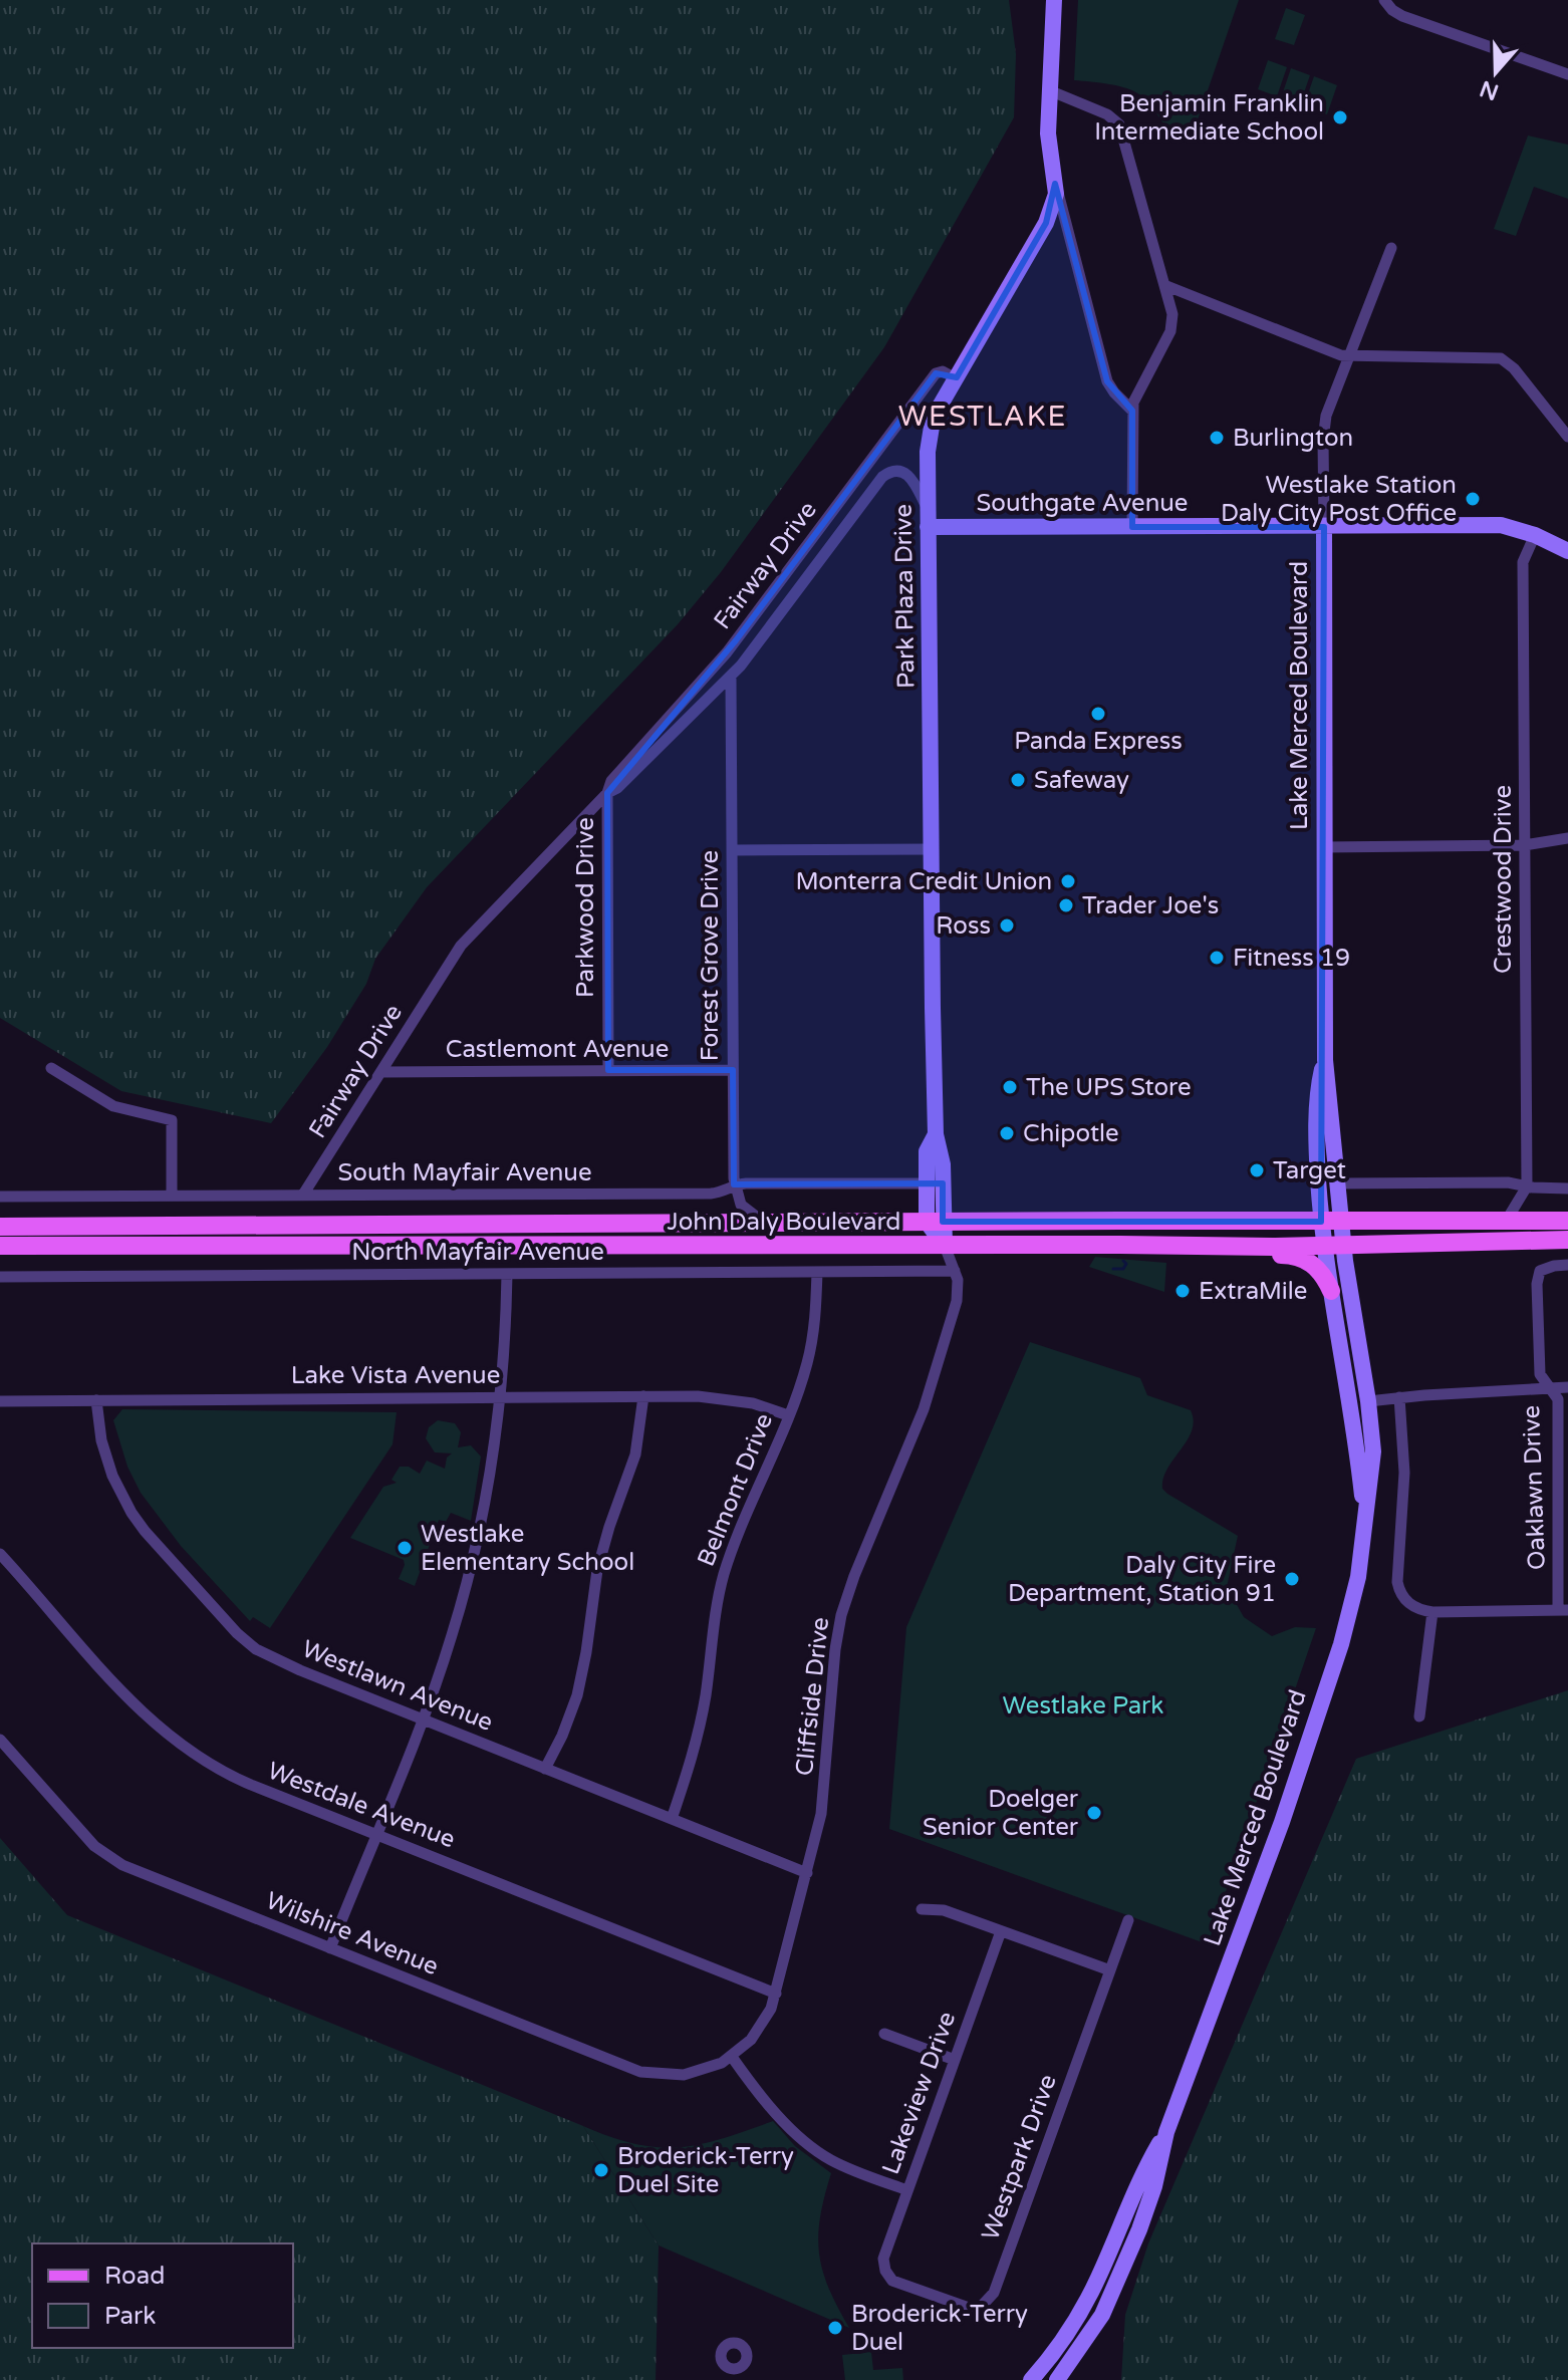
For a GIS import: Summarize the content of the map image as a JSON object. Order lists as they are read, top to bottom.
{
  "streets": {
    "main road": ["John Daly Boulevard"],
    "street": [
      "Southgate Avenue",
      "Fairway Drive",
      "Park Plaza Drive",
      "Lake Merced Boulevard",
      "Crestwood Drive",
      "Parkwood Drive",
      "Forest Grove Drive",
      "Castlemont Avenue",
      "South Mayfair Avenue",
      "North Mayfair Avenue",
      "Lake Vista Avenue",
      "Oaklawn Drive",
      "Belmont Drive",
      "Westlawn Avenue",
      "Cliffside Drive",
      "Westdale Avenue",
      "Wilshire Avenue",
      "Lakeview Drive",
      "Westpark Drive"
    ]
  },
  "crossings": [
    ["Southgate Avenue", "Park Plaza Drive"],
    ["Southgate Avenue", "Lake Merced Boulevard"],
    ["Southgate Avenue", "Crestwood Drive"],
    ["Fairway Drive", "Park Plaza Drive"],
    ["Fairway Drive", "Parkwood Drive"],
    ["Fairway Drive", "Forest Grove Drive"],
    ["Fairway Drive", "Castlemont Avenue"],
    ["Fairway Drive", "South Mayfair Avenue"],
    ["Park Plaza Drive", "South Mayfair Avenue"],
    ["Park Plaza Drive", "John Daly Boulevard"],
    ["Park Plaza Drive", "Cliffside Drive"],
    ["Lake Merced Boulevard", "John Daly Boulevard"],
    ["Parkwood Drive", "Castlemont Avenue"],
    ["Forest Grove Drive", "Castlemont Avenue"],
    ["Forest Grove Drive", "South Mayfair Avenue"],
    ["John Daly Boulevard", "Cliffside Drive"],
    ["North Mayfair Avenue", "Belmont Drive"],
    ["North Mayfair Avenue", "Cliffside Drive"],
    ["Lake Vista Avenue", "Belmont Drive"],
    ["Lake Vista Avenue", "Westlawn Avenue"],
    ["Belmont Drive", "Westlawn Avenue"],
    ["Westlawn Avenue", "Cliffside Drive"],
    ["Cliffside Drive", "Westdale Avenue"],
    ["Cliffside Drive", "Wilshire Avenue"],
    ["Lakeview Drive", "Westpark Drive"]
  ],
  "districts": ["WESTLAKE"],
  "parks": ["Westlake Park"],
  "places": [
    "Benjamin Franklin Intermediate School",
    "Burlington",
    "Westlake Station Daly City Post Office",
    "Panda Express",
    "Safeway",
    "Monterra Credit Union",
    "Trader Joe's",
    "Ross",
    "Fitness 19",
    "The UPS Store",
    "Chipotle",
    "Target",
    "ExtraMile",
    "Westlake Elementary School",
    "Daly City Fire Department, Station 91",
    "Doelger Senior Center",
    "Broderick-Terry Duel Site",
    "Broderick-Terry Duel"
  ],
  "legend": ["Road", "Park"],
  "north": "bottom"
}
